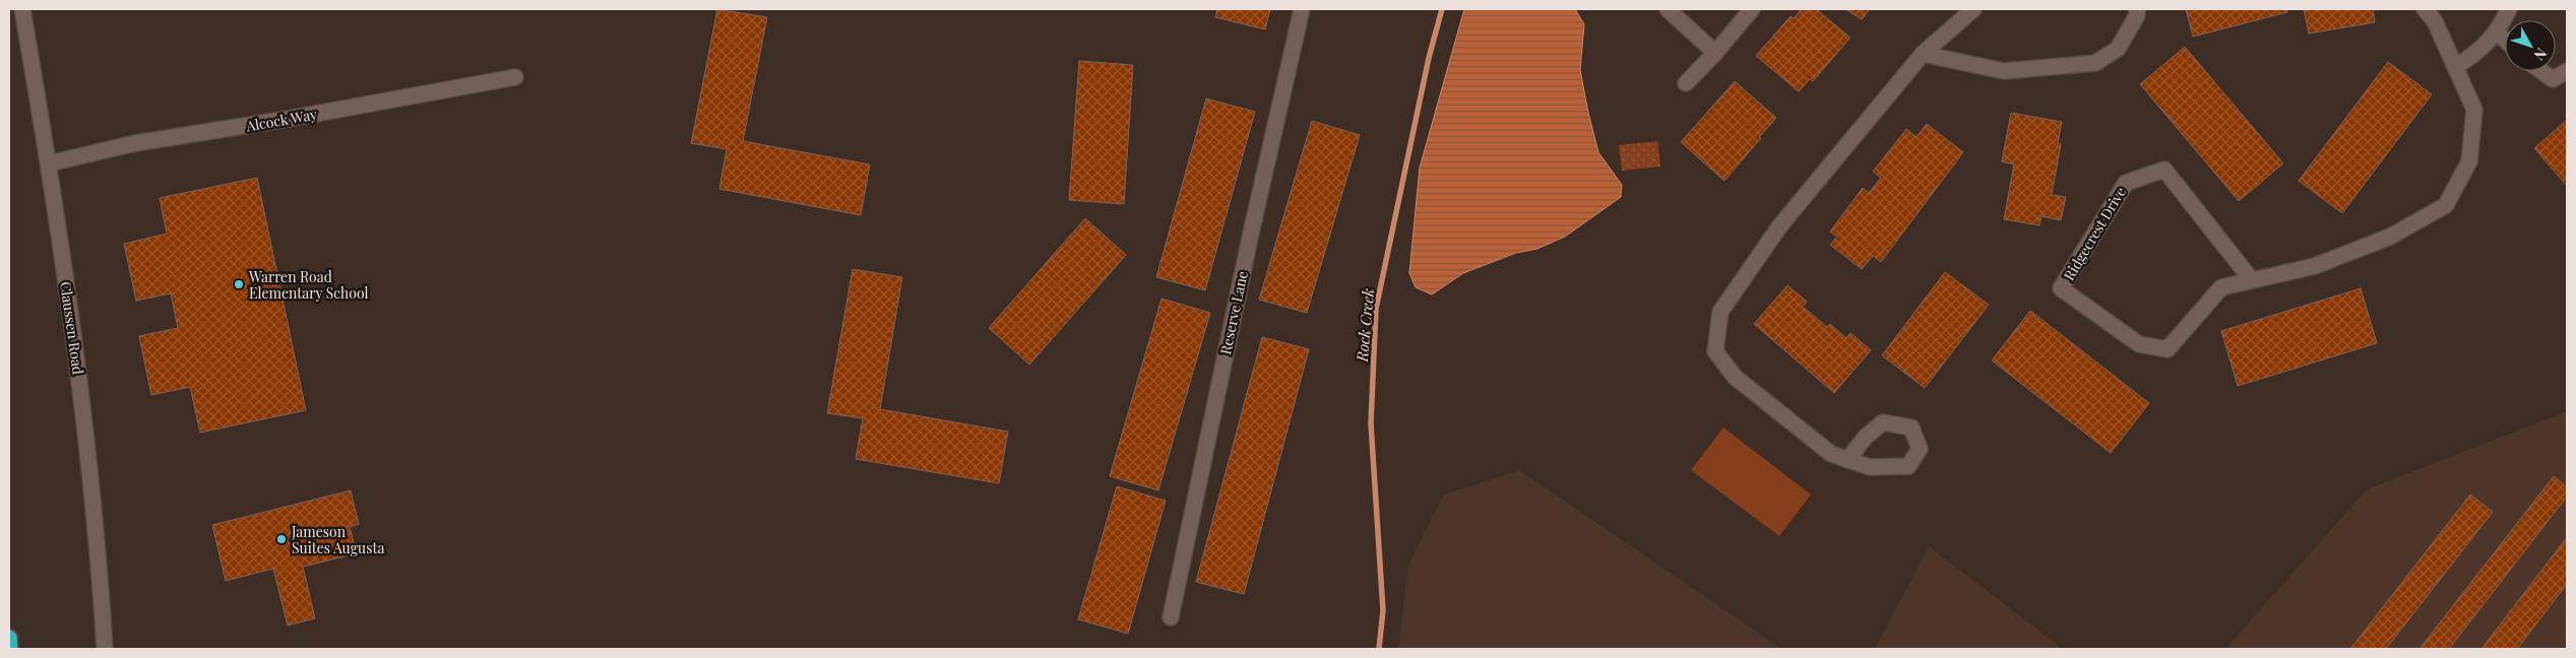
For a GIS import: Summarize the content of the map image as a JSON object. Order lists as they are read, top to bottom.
{
  "streets": {
    "street": [
      "Alcock Way",
      "Ridgecrest Drive",
      "Reserve Lane",
      "Claussen Road"
    ]
  },
  "crossings": [
    ["Alcock Way", "Claussen Road"]
  ],
  "water": ["Rock Creek"],
  "places": ["Warren Road Elementary School", "Jameson Suites Augusta"],
  "north": "bottom right"
}
